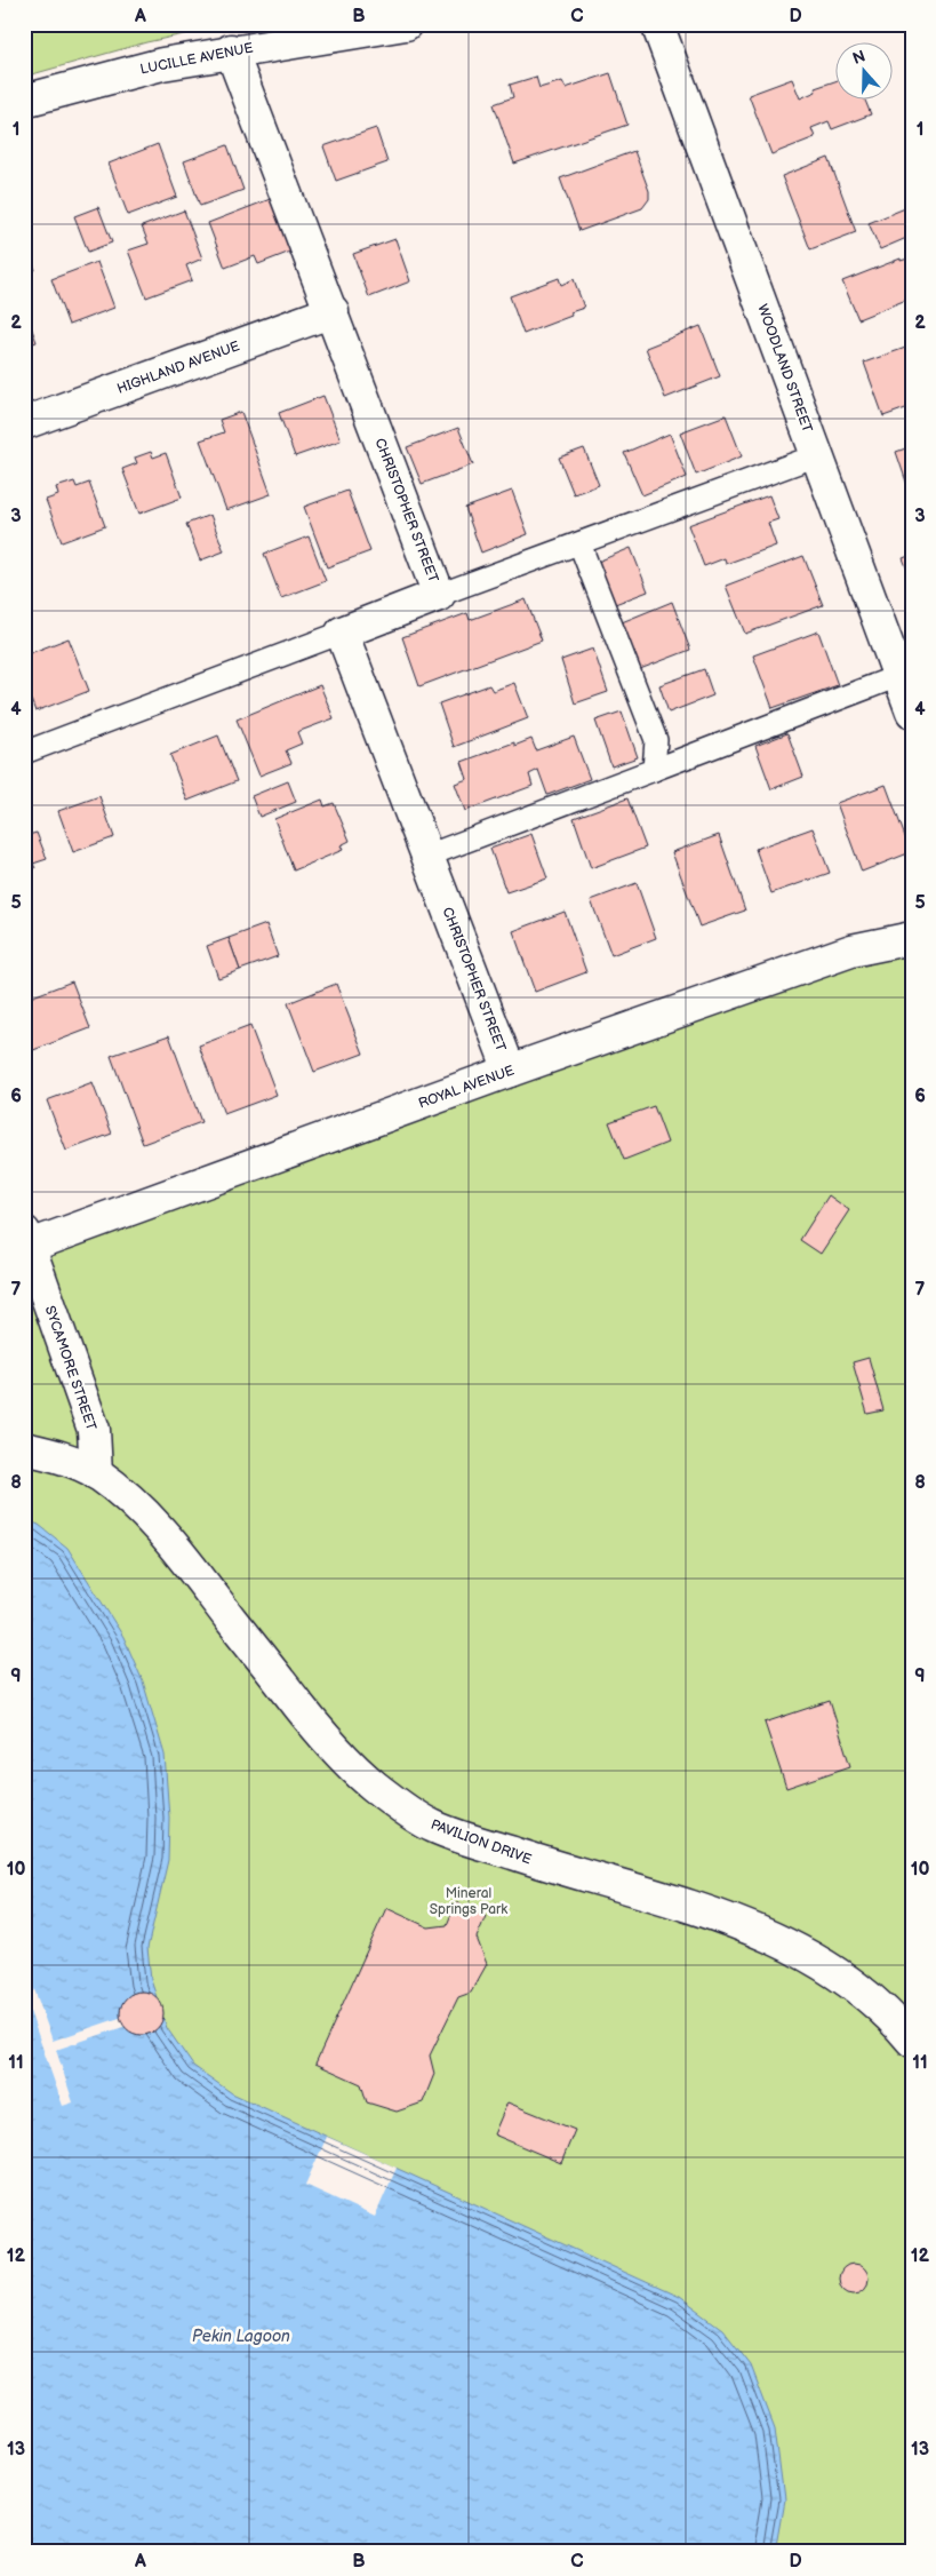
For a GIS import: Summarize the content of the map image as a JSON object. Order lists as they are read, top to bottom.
{
  "streets": {
    "street": [
      "LUCILLE AVENUE",
      "HIGHLAND AVENUE",
      "WOODLAND STREET",
      "CHRISTOPHER STREET",
      "ROYAL AVENUE",
      "SYCAMORE STREET",
      "PAVILION DRIVE"
    ]
  },
  "crossings": [
    ["LUCILLE AVENUE", "CHRISTOPHER STREET"],
    ["HIGHLAND AVENUE", "CHRISTOPHER STREET"],
    ["CHRISTOPHER STREET", "ROYAL AVENUE"],
    ["ROYAL AVENUE", "SYCAMORE STREET"],
    ["SYCAMORE STREET", "PAVILION DRIVE"]
  ],
  "water": ["Pekin Lagoon"],
  "parks": ["Mineral Springs Park"],
  "north": "top",
  "grid": {
    "columns": [
      "A",
      "B",
      "C",
      "D"
    ],
    "rows": [
      "1",
      "2",
      "3",
      "4",
      "5",
      "6",
      "7",
      "8",
      "9",
      "10",
      "11",
      "12",
      "13"
    ]
  }
}
